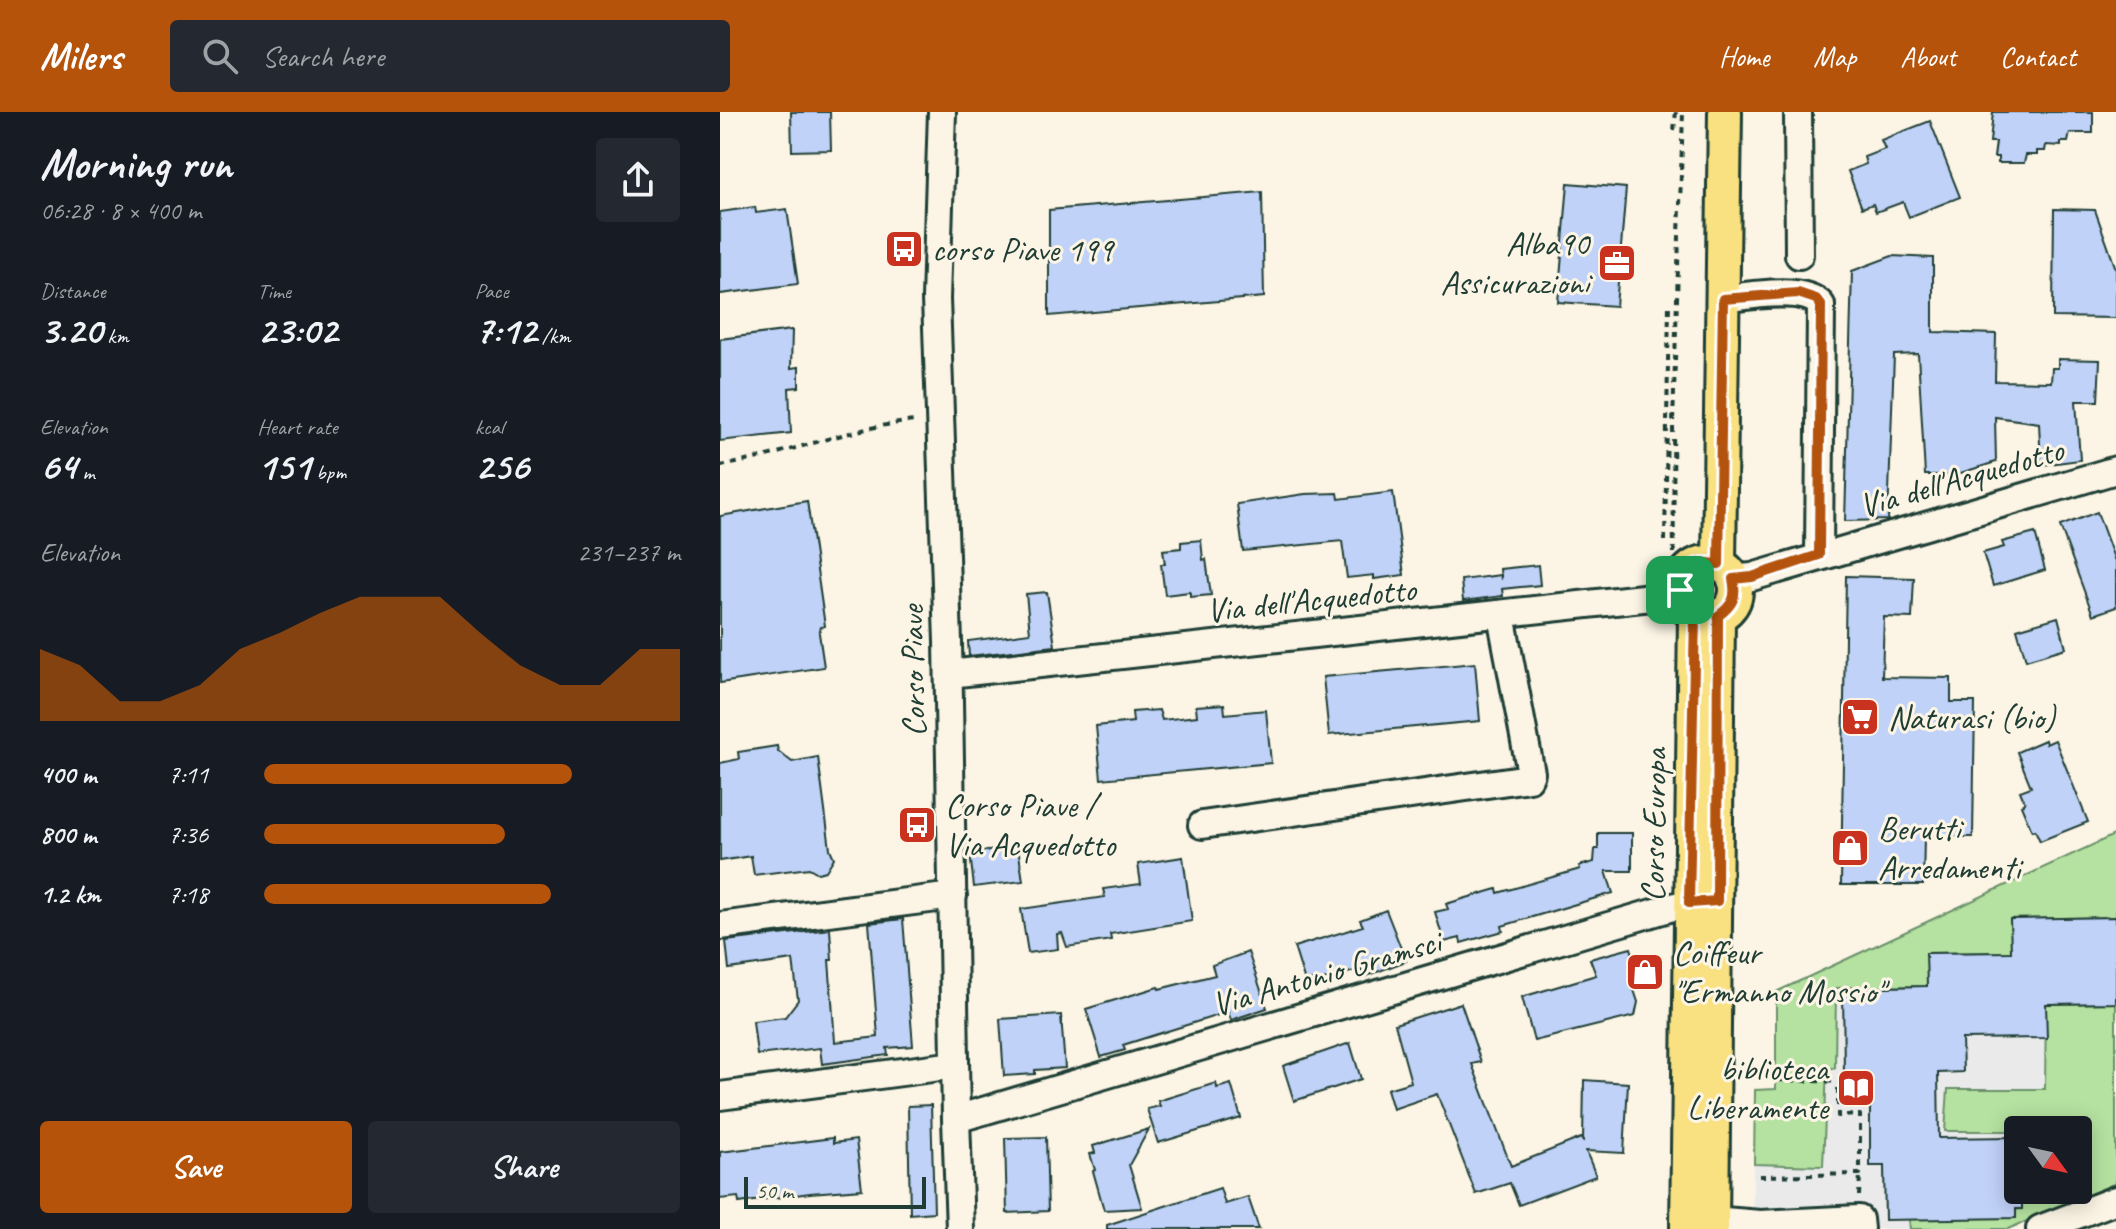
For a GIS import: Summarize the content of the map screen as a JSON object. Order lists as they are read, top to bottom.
{
  "streets": {
    "main road": ["Corso Europa"],
    "street": ["Via dell'Acquedotto", "Corso Piave", "Via Antonio Gramsci"]
  },
  "crossings": [
    ["Via dell'Acquedotto", "Corso Piave"],
    ["Via dell'Acquedotto", "Corso Europa"],
    ["Corso Piave", "Via Antonio Gramsci"],
    ["Corso Europa", "Via Antonio Gramsci"]
  ],
  "places": {
    "bus stop": ["corso Piave 199", "Corso Piave / Via Acquedotto"],
    "office": ["Alba90 Assicurazioni"],
    "supermarket": ["Naturasi (bio)"],
    "shop": ["Berutti Arredamenti", "Coiffeur \"Ermanno Mossio\""],
    "library": ["biblioteca Liberamente"]
  },
  "scale_bar": "50 m",
  "north": "bottom right",
  "page": {
    "header": "Milers",
    "search": "Search here",
    "nav": [
      "Home",
      "Map",
      "About",
      "Contact"
    ],
    "heading": ["Morning run", "06:28 · 8 × 400 m"],
    "stats": [
      ["Distance", "3.20 km"],
      ["Time", "23:02"],
      ["Pace", "7:12 /km"],
      ["Elevation", "64 m"],
      ["Heart rate", "151 bpm"],
      ["kcal", "256"]
    ],
    "chart": ["Elevation", "231–237 m"],
    "list": [
      {
        "name": "400 m",
        "note": "7:11"
      },
      {
        "name": "800 m",
        "note": "7:36"
      },
      {
        "name": "1.2 km",
        "note": "7:18"
      }
    ],
    "buttons": ["Save", "Share"],
    "scale": "50 m"
  }
}
